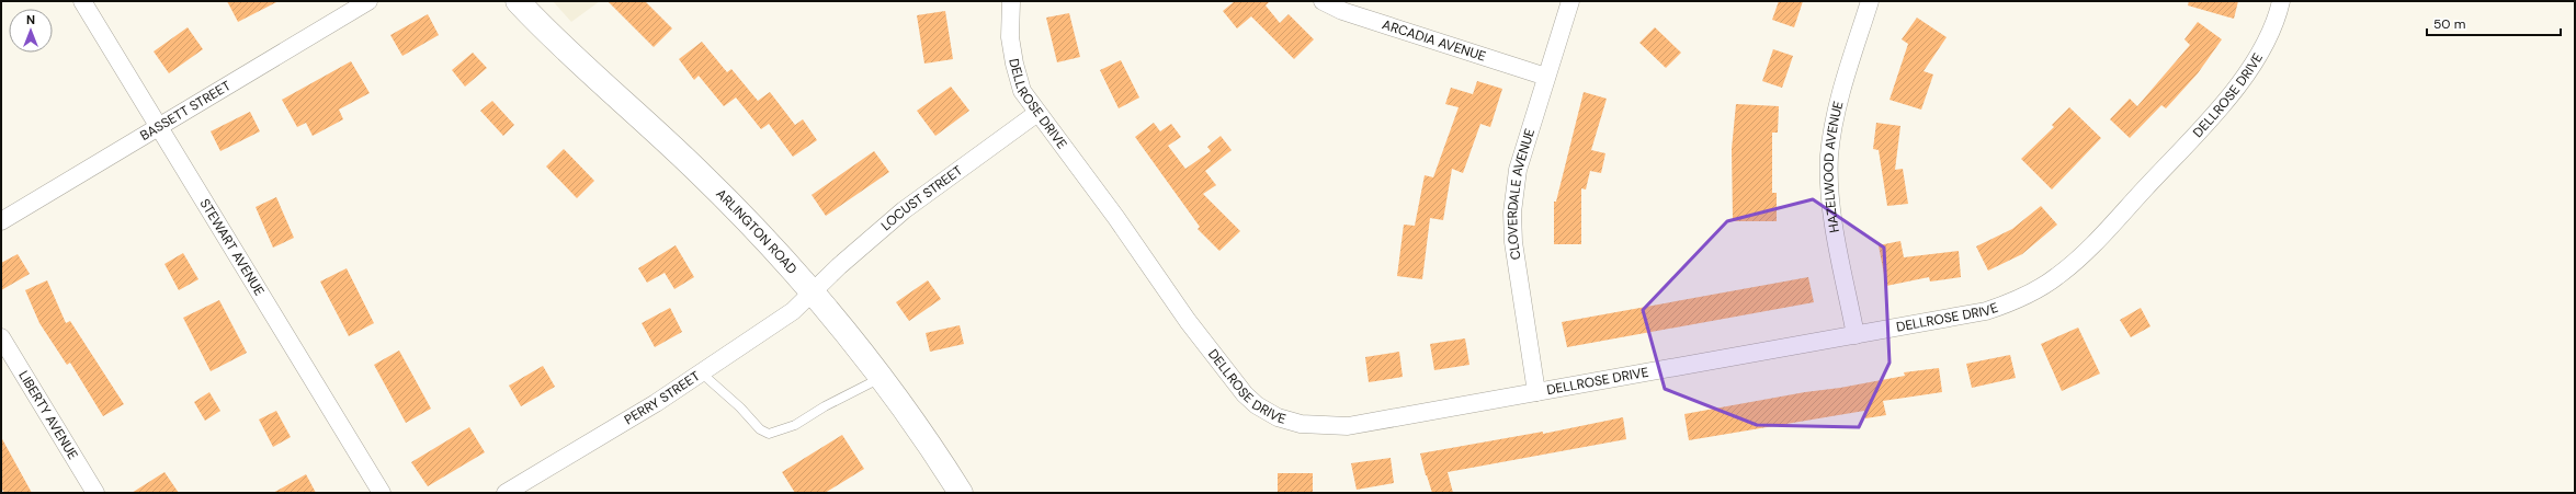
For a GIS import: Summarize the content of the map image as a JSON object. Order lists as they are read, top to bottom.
{
  "streets": {
    "main road": ["ARLINGTON ROAD"],
    "street": [
      "ARCADIA AVENUE",
      "DELLROSE DRIVE",
      "BASSETT STREET",
      "HAZELWOOD AVENUE",
      "CLOVERDALE AVENUE",
      "LOCUST STREET",
      "STEWART AVENUE",
      "PERRY STREET",
      "LIBERTY AVENUE"
    ]
  },
  "crossings": [
    ["ARCADIA AVENUE", "CLOVERDALE AVENUE"],
    ["DELLROSE DRIVE", "HAZELWOOD AVENUE"],
    ["DELLROSE DRIVE", "CLOVERDALE AVENUE"],
    ["DELLROSE DRIVE", "LOCUST STREET"],
    ["BASSETT STREET", "STEWART AVENUE"],
    ["LOCUST STREET", "ARLINGTON ROAD"],
    ["LOCUST STREET", "PERRY STREET"],
    ["ARLINGTON ROAD", "PERRY STREET"]
  ],
  "scale_bar": "50 m",
  "north": "top"
}
